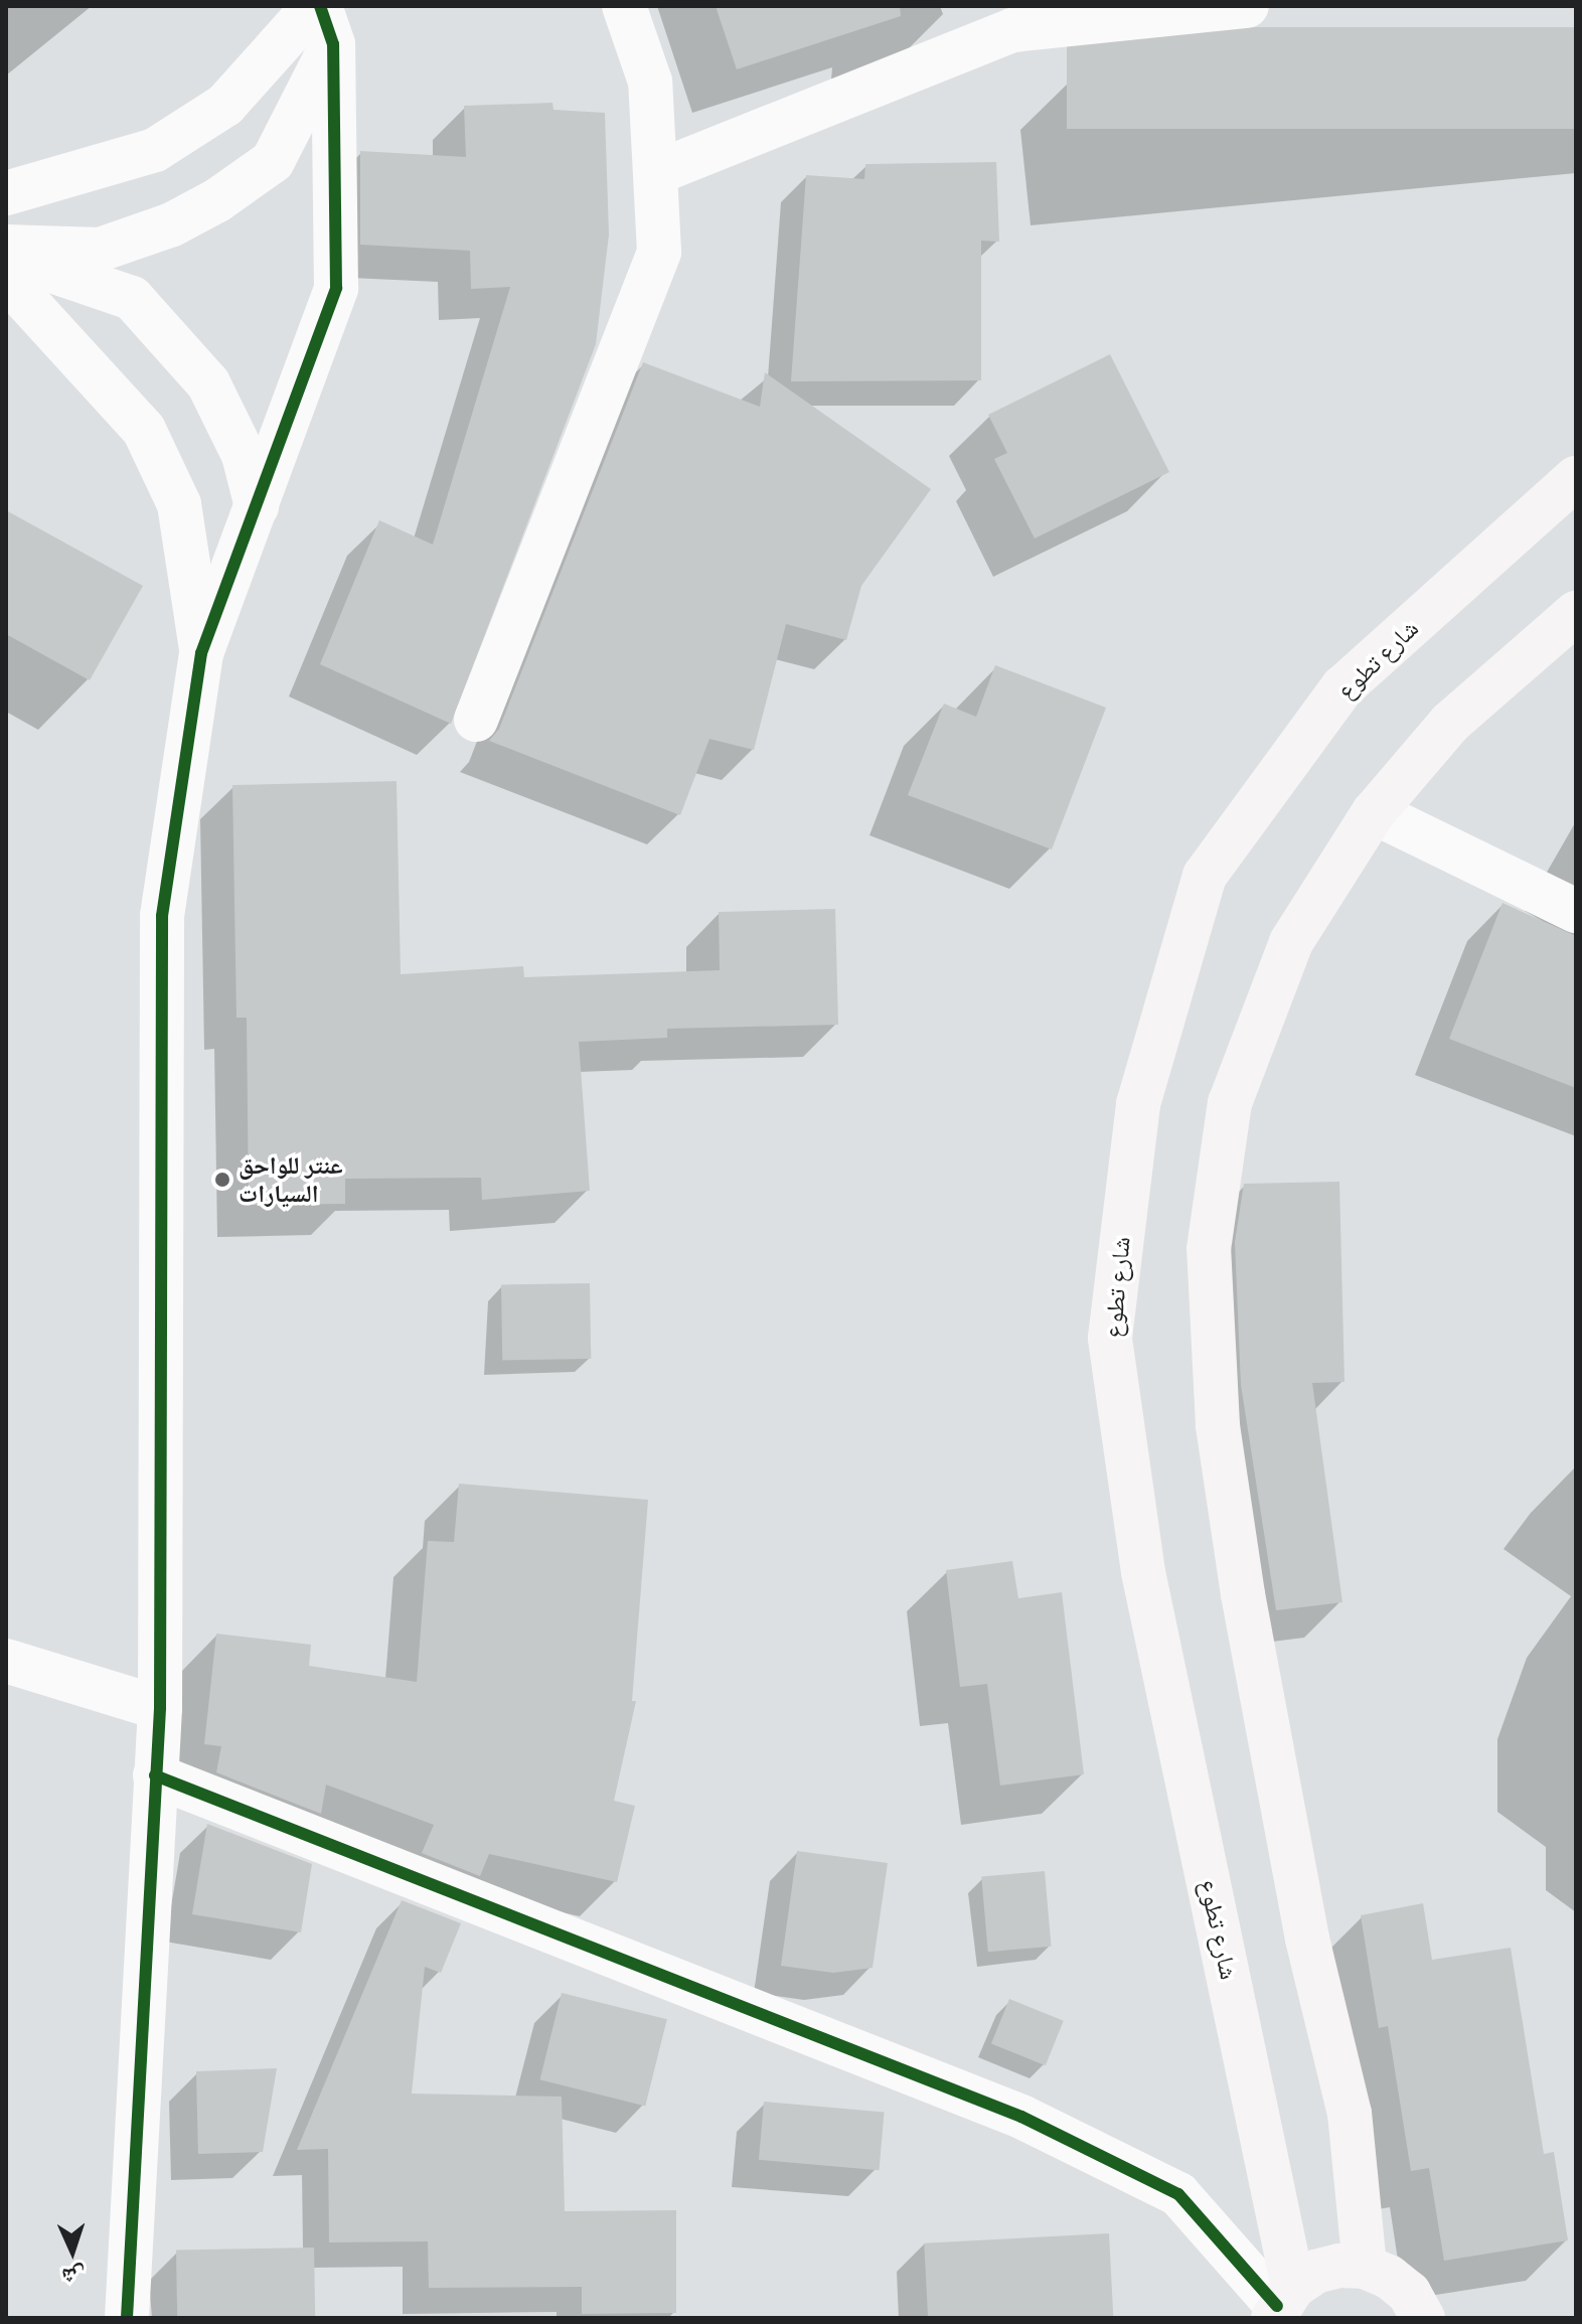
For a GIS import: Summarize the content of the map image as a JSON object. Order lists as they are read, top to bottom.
{
  "streets": {
    "main road": ["شارع تطوع"]
  },
  "places": ["عنتر للواحق السيارات"],
  "north": "bottom"
}
